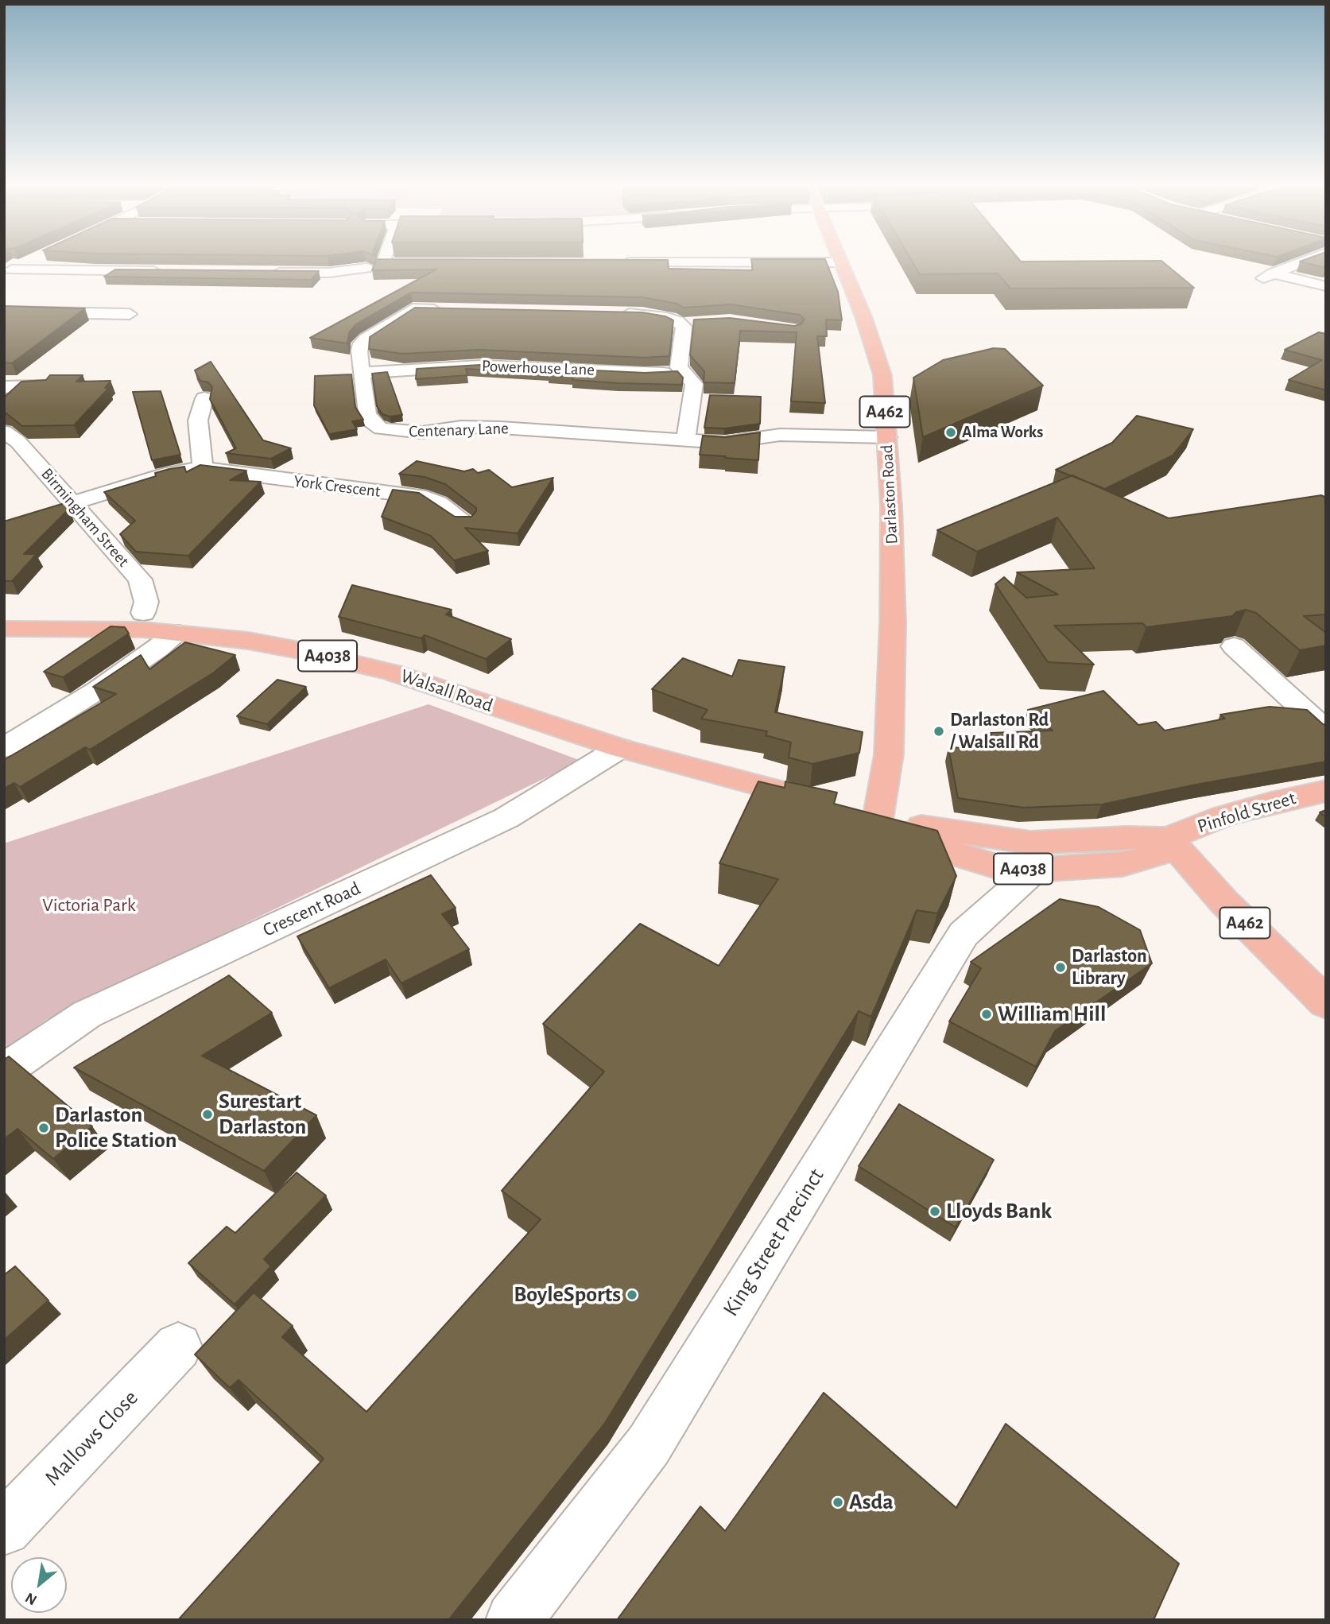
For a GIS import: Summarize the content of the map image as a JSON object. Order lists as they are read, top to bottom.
{
  "streets": {
    "main road": [
      "A462",
      "Darlaston Road",
      "A4038",
      "Walsall Road",
      "Pinfold Street"
    ],
    "street": [
      "Powerhouse Lane",
      "Centenary Lane",
      "York Crescent",
      "Birmingham Street",
      "Crescent Road",
      "King Street Precinct",
      "Mallows Close"
    ]
  },
  "crossings": [
    ["Powerhouse Lane", "Centenary Lane"],
    ["A462", "A4038"],
    ["A462", "Pinfold Street"],
    ["Centenary Lane", "Darlaston Road"],
    ["York Crescent", "Birmingham Street"],
    ["Darlaston Road", "A4038"],
    ["Darlaston Road", "Walsall Road"],
    ["A4038", "Walsall Road"],
    ["A4038", "Pinfold Street"],
    ["A4038", "King Street Precinct"],
    ["Walsall Road", "Crescent Road"]
  ],
  "parks": ["Victoria Park"],
  "places": [
    "Alma Works",
    "Darlaston Rd / Walsall Rd",
    "Darlaston Library",
    "William Hill",
    "Surestart Darlaston",
    "Darlaston Police Station",
    "Lloyds Bank",
    "BoyleSports",
    "Asda"
  ],
  "north": "bottom left"
}
